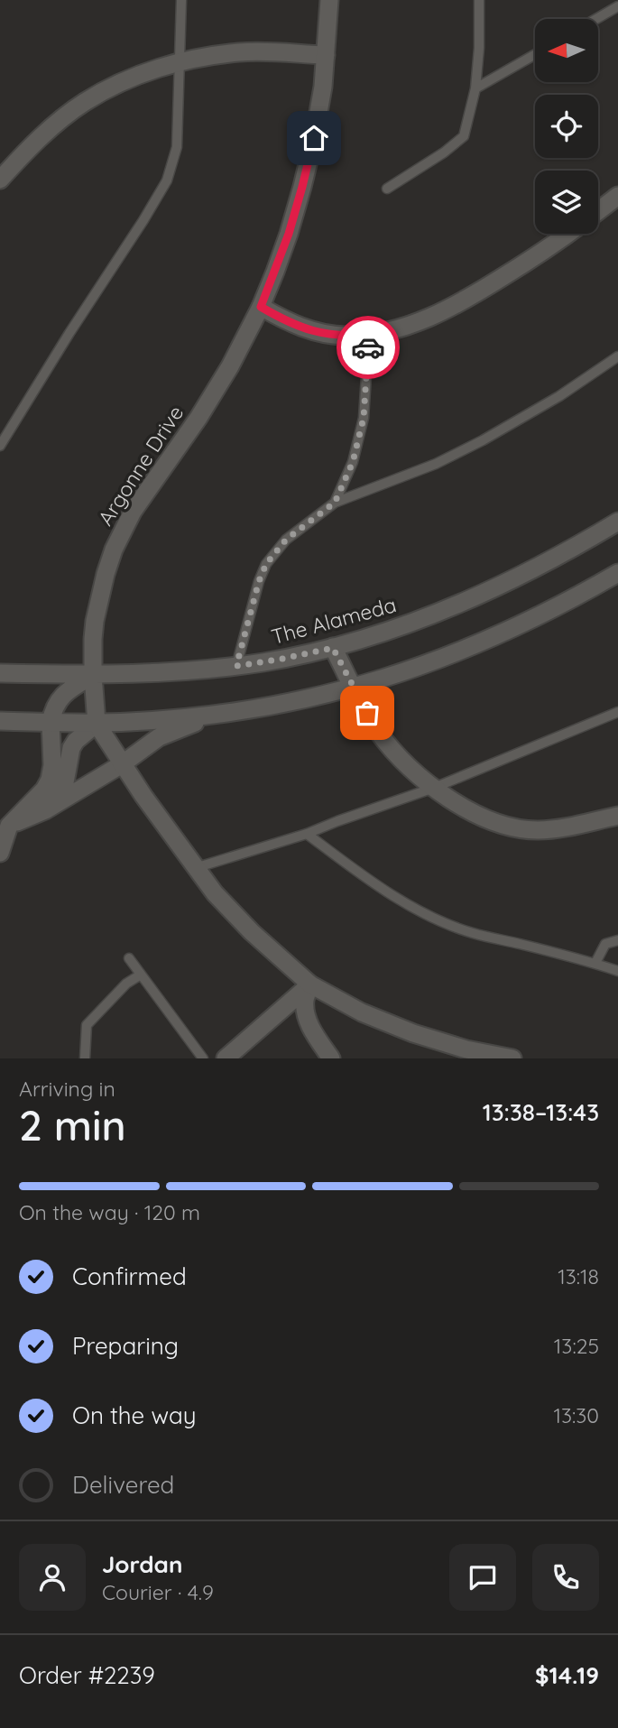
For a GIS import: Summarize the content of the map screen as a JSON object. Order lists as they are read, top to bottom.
{
  "streets": {
    "main road": ["Argonne Drive", "The Alameda"]
  },
  "crossings": [
    ["Argonne Drive", "The Alameda"]
  ],
  "north": "left",
  "page": {
    "heading": ["2 min", "Arriving in", "13:38–13:43"],
    "panel": [
      "Jordan",
      "Courier · 4.9",
      "Order #2239",
      "$14.19"
    ],
    "bar": "On the way · 120 m",
    "list": [
      ["Confirmed", "13:18"],
      ["Preparing", "13:25"],
      ["On the way", "13:30"],
      "Delivered"
    ]
  }
}
